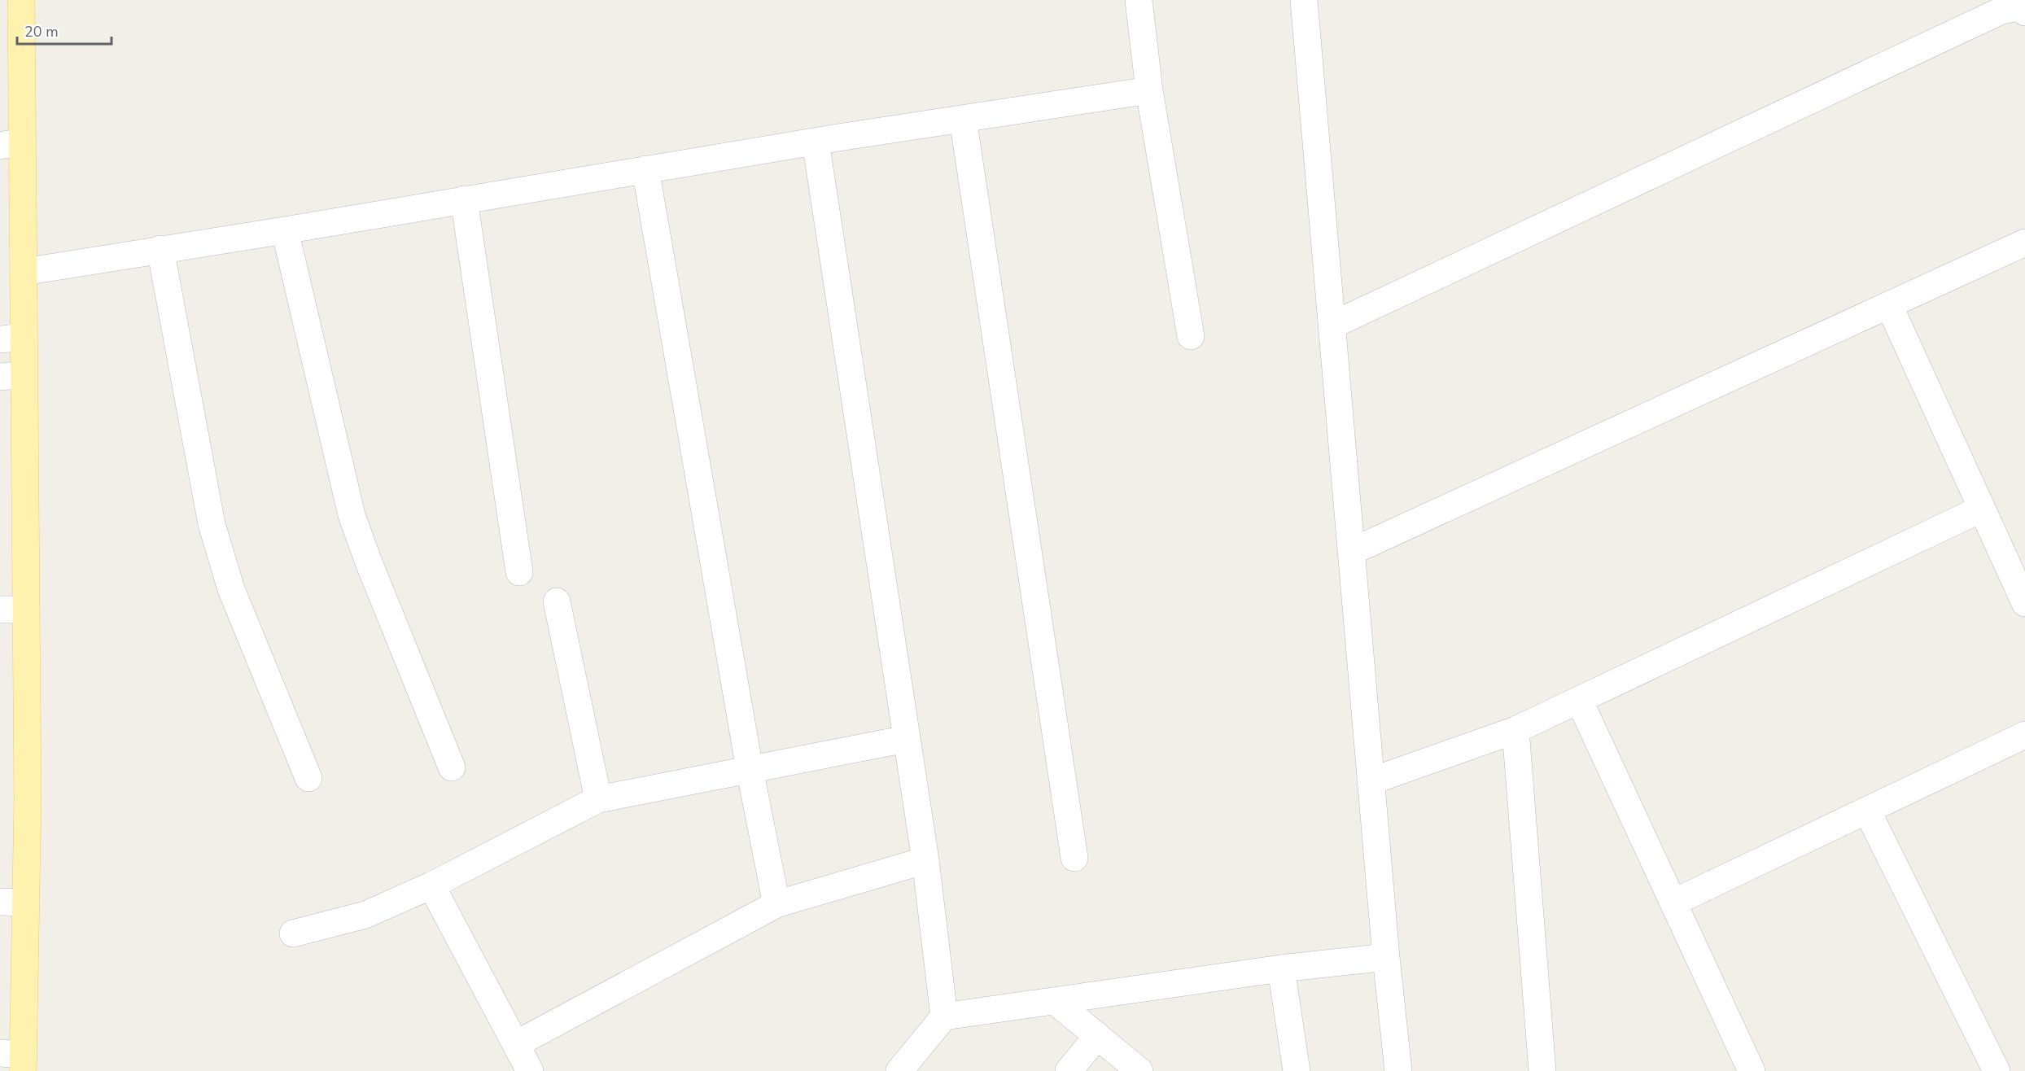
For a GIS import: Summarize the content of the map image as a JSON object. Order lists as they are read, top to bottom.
{
  "scale_bar": "20 m"
}
